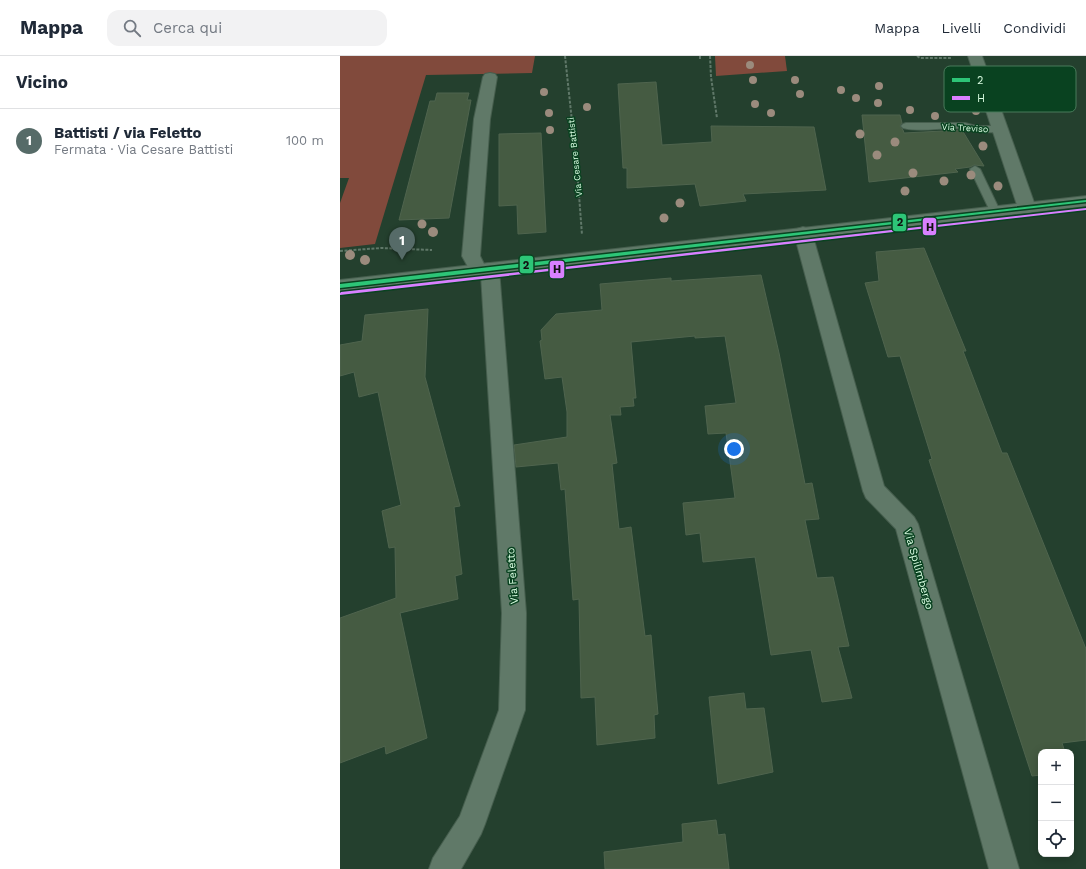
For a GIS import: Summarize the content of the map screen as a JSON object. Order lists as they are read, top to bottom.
{
  "streets": {
    "street": ["Via Treviso", "Via Spilimbergo", "Via Feletto"],
    "path": ["Via Cesare Battisti"]
  },
  "lines": ["transit line 2", "transit line H"],
  "legend": ["2", "H"],
  "page": {
    "header": "Mappa",
    "search": "Cerca qui",
    "nav": ["Mappa", "Livelli", "Condividi"],
    "heading": "Vicino",
    "list": [
      {
        "mark": "1",
        "name": "Battisti / via Feletto",
        "note": "Fermata · Via Cesare Battisti",
        "value": "100 m"
      }
    ],
    "pins": "1",
    "map_buttons": ["+", "−"]
  }
}
